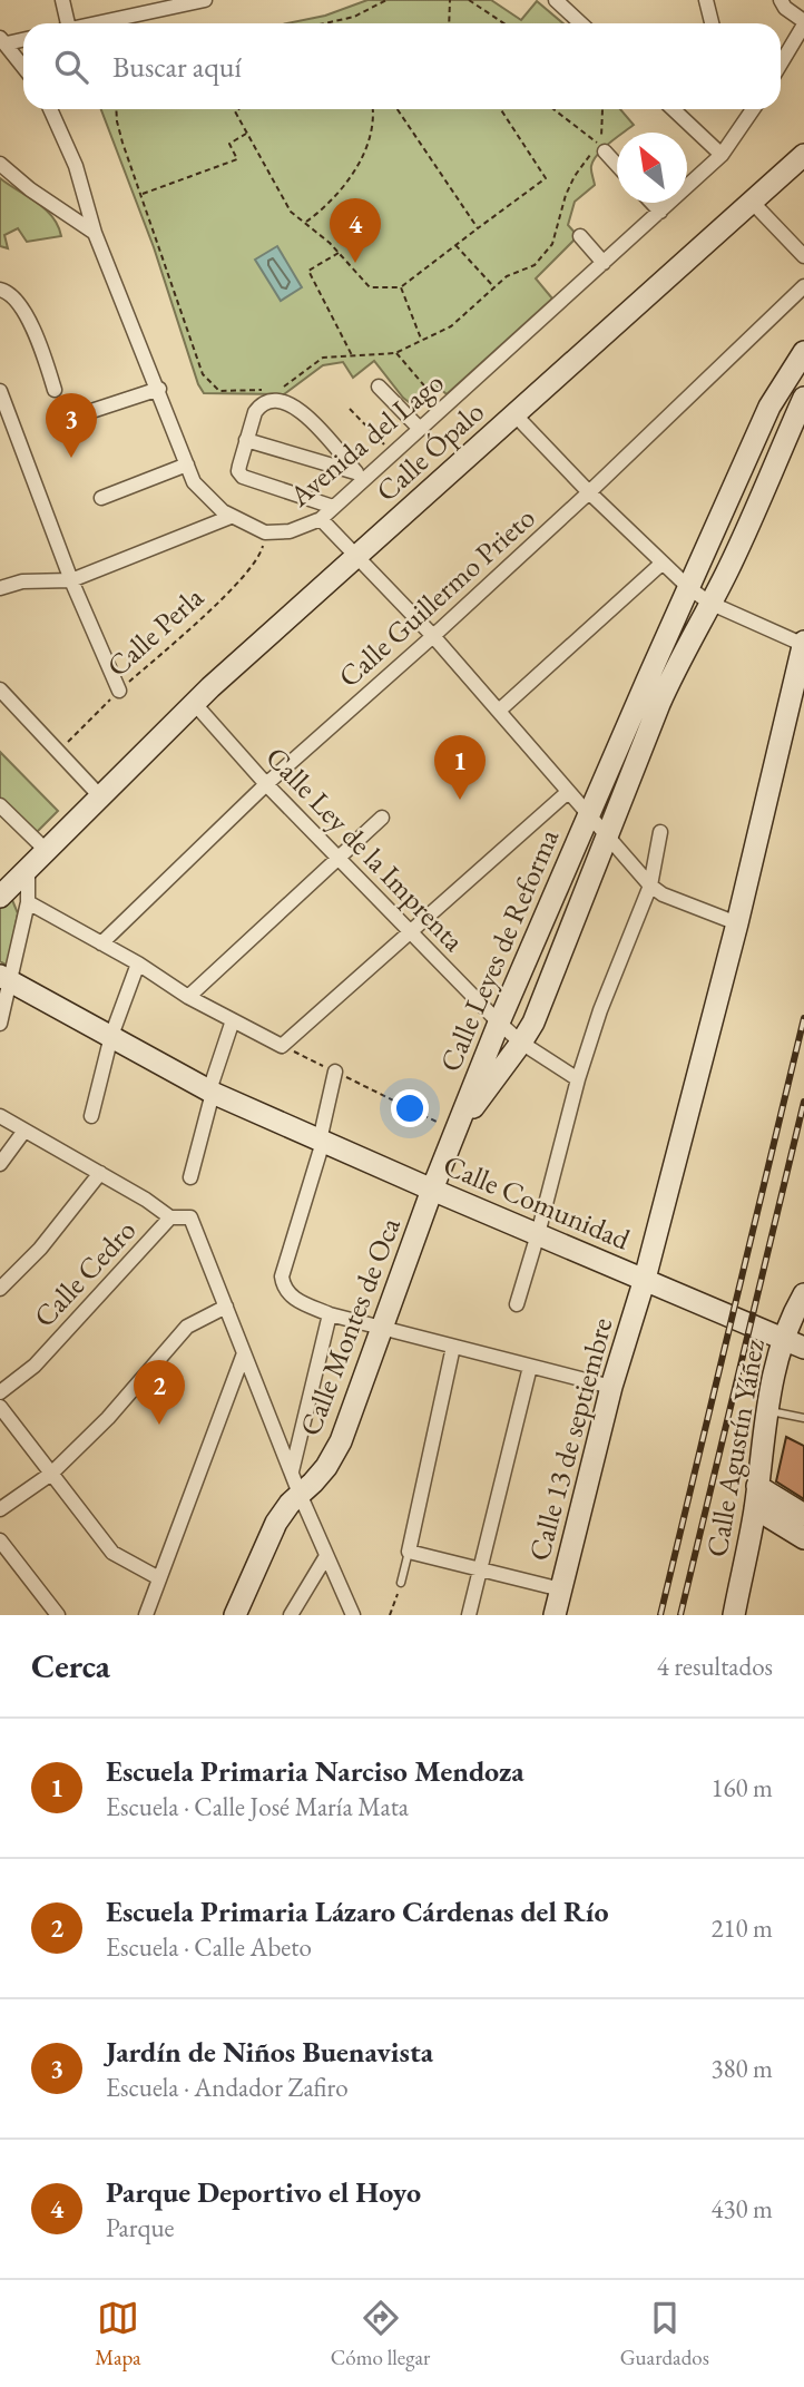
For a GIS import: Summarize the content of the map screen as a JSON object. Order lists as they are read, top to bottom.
{
  "streets": {
    "main road": [
      "Calle Ópalo",
      "Calle Leyes de Reforma",
      "Calle Comunidad",
      "Calle Montes de Oca",
      "Calle 13 de septiembre",
      "Calle Agustín Yáñez"
    ],
    "street": [
      "Avenida del Lago",
      "Calle Guillermo Prieto",
      "Calle Ley de la Imprenta",
      "Calle Cedro"
    ],
    "path": ["Calle Perla"]
  },
  "crossings": [
    ["Avenida del Lago", "Calle Perla"],
    ["Calle Ópalo", "Calle Ley de la Imprenta"],
    ["Calle Guillermo Prieto", "Calle Ley de la Imprenta"],
    ["Calle Ley de la Imprenta", "Calle Leyes de Reforma"],
    ["Calle Leyes de Reforma", "Calle Montes de Oca"],
    ["Calle Comunidad", "Calle Montes de Oca"],
    ["Calle Comunidad", "Calle 13 de septiembre"],
    ["Calle Comunidad", "Calle Agustín Yáñez"]
  ],
  "north": "top left",
  "page": {
    "search": "Buscar aquí",
    "pins": [
      "4",
      "3",
      "1",
      "2"
    ],
    "heading": ["Cerca", "4 resultados"],
    "list": [
      {
        "mark": "1",
        "name": "Escuela Primaria Narciso Mendoza",
        "note": "Escuela · Calle José María Mata",
        "value": "160 m"
      },
      {
        "mark": "2",
        "name": "Escuela Primaria Lázaro Cárdenas del Río",
        "note": "Escuela · Calle Abeto",
        "value": "210 m"
      },
      {
        "mark": "3",
        "name": "Jardín de Niños Buenavista",
        "note": "Escuela · Andador Zafiro",
        "value": "380 m"
      },
      {
        "mark": "4",
        "name": "Parque Deportivo el Hoyo",
        "note": "Parque",
        "value": "430 m"
      }
    ],
    "nav": ["Mapa", "Cómo llegar", "Guardados"]
  }
}
